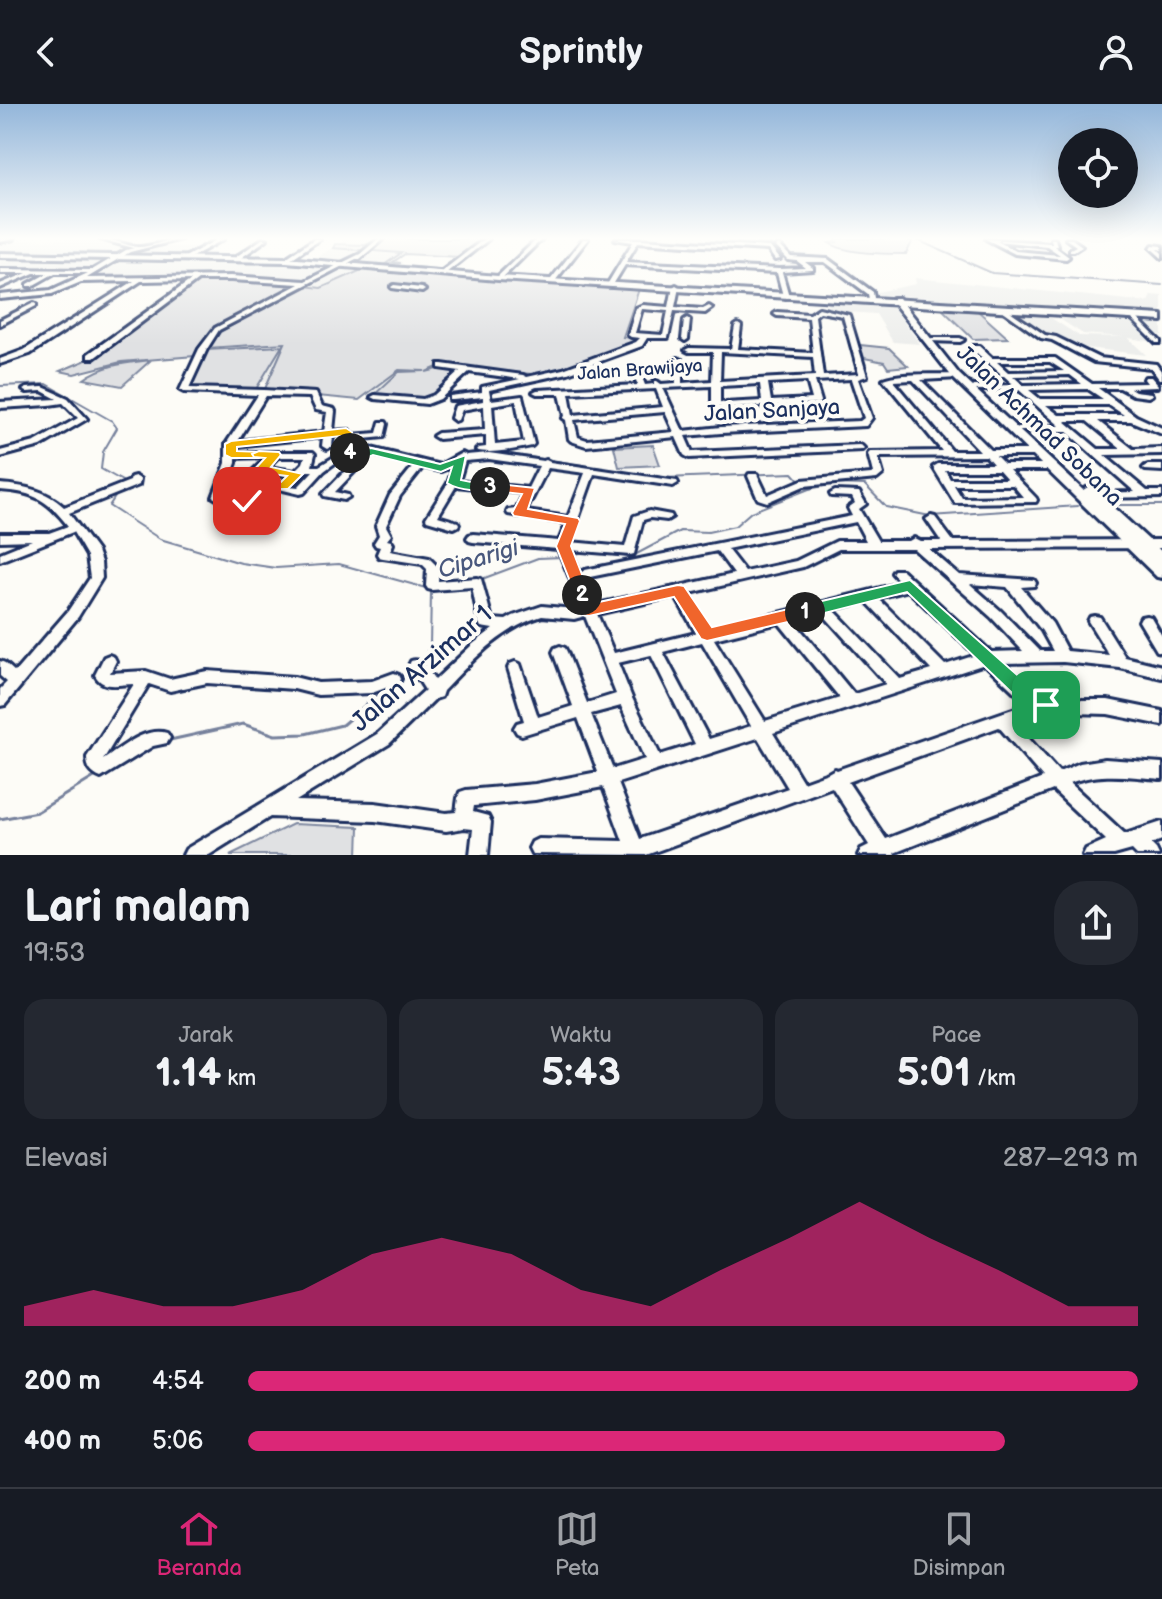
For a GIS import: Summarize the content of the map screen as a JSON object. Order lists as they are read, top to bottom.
{
  "streets": {
    "main road": ["Jalan Achmad Sobana"],
    "street": ["Jalan Brawijaya", "Jalan Sanjaya", "Jalan Arzimar 1"]
  },
  "crossings": [
    ["Jalan Brawijaya", "Jalan Sanjaya"],
    ["Jalan Achmad Sobana", "Jalan Arzimar 1"]
  ],
  "water": ["Ciparigi"],
  "page": {
    "header": "Sprintly",
    "pins": [
      "4",
      "3",
      "2",
      "1"
    ],
    "heading": ["Lari malam", "19:53"],
    "stats": [
      ["Jarak", "1.14 km"],
      ["Waktu", "5:43"],
      ["Pace", "5:01 /km"]
    ],
    "chart": ["Elevasi", "287–293 m"],
    "list": [
      {
        "name": "200 m",
        "note": "4:54"
      },
      {
        "name": "400 m",
        "note": "5:06"
      }
    ],
    "tabs": ["Beranda", "Peta", "Disimpan"]
  }
}
